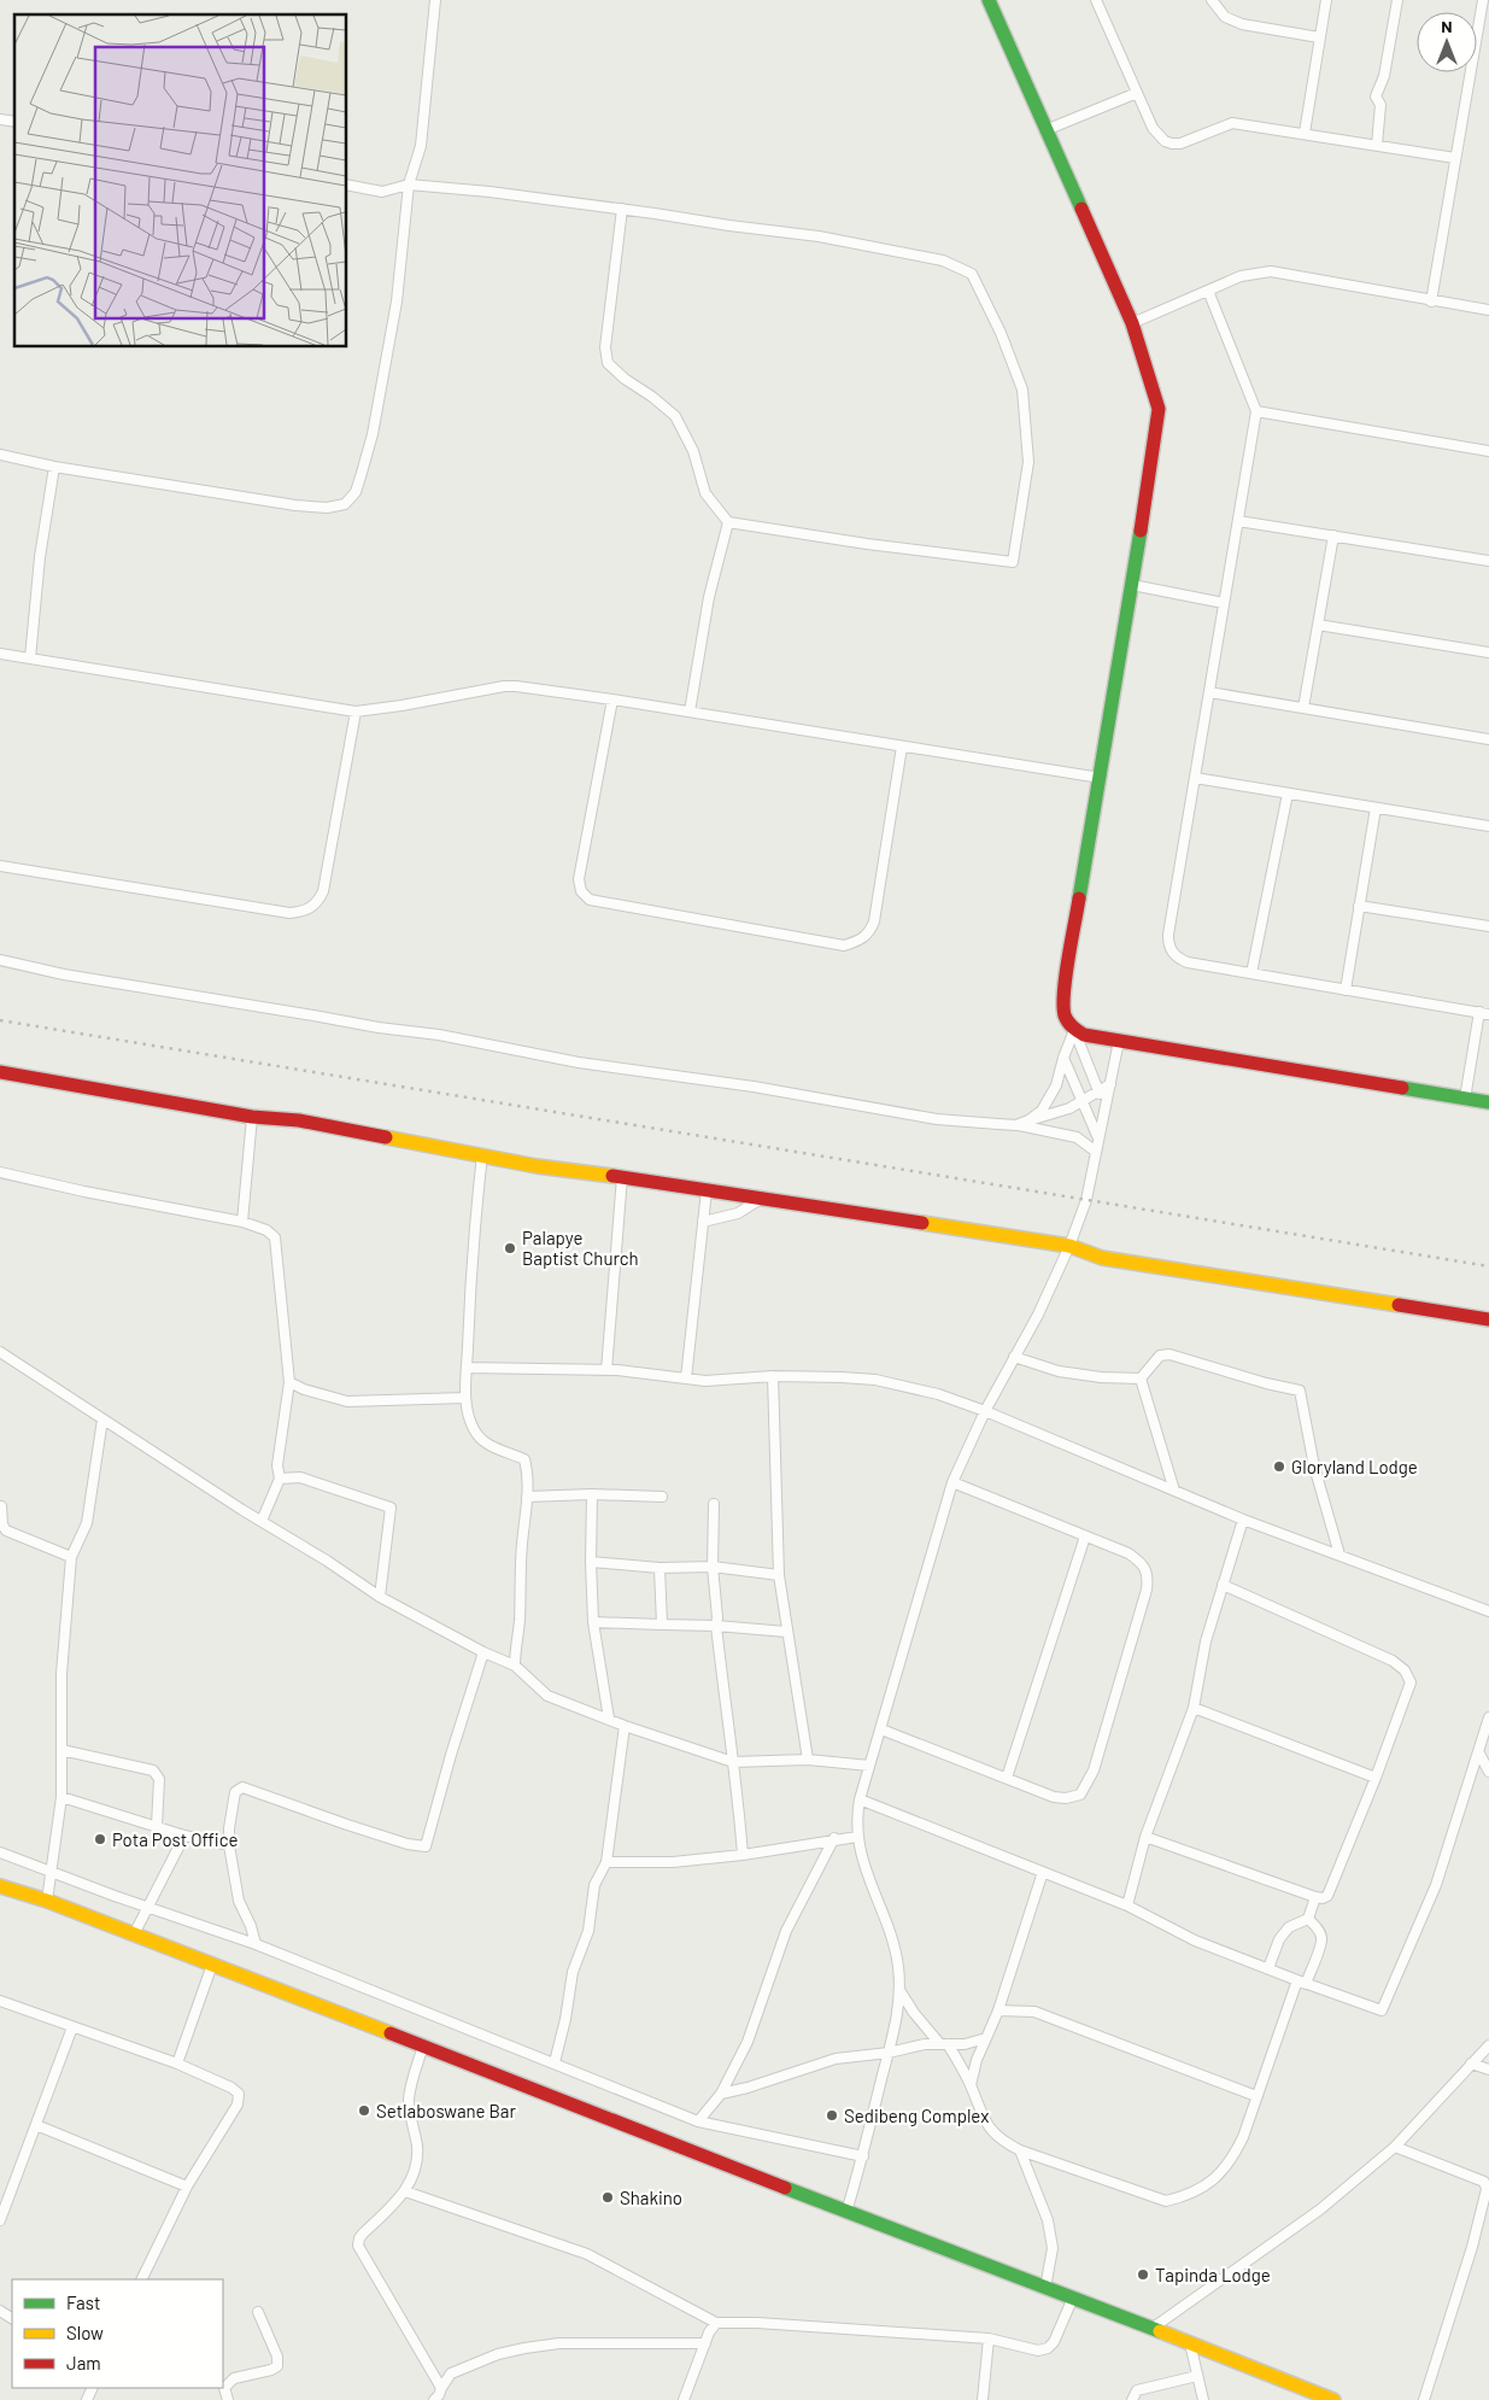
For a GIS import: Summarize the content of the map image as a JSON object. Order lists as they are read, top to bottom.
{
  "places": [
    "Palapye Baptist Church",
    "Gloryland Lodge",
    "Pota Post Office",
    "Setlaboswane Bar",
    "Sedibeng Complex",
    "Shakino",
    "Tapinda Lodge"
  ],
  "legend": ["Fast", "Slow", "Jam"],
  "north": "top"
}
